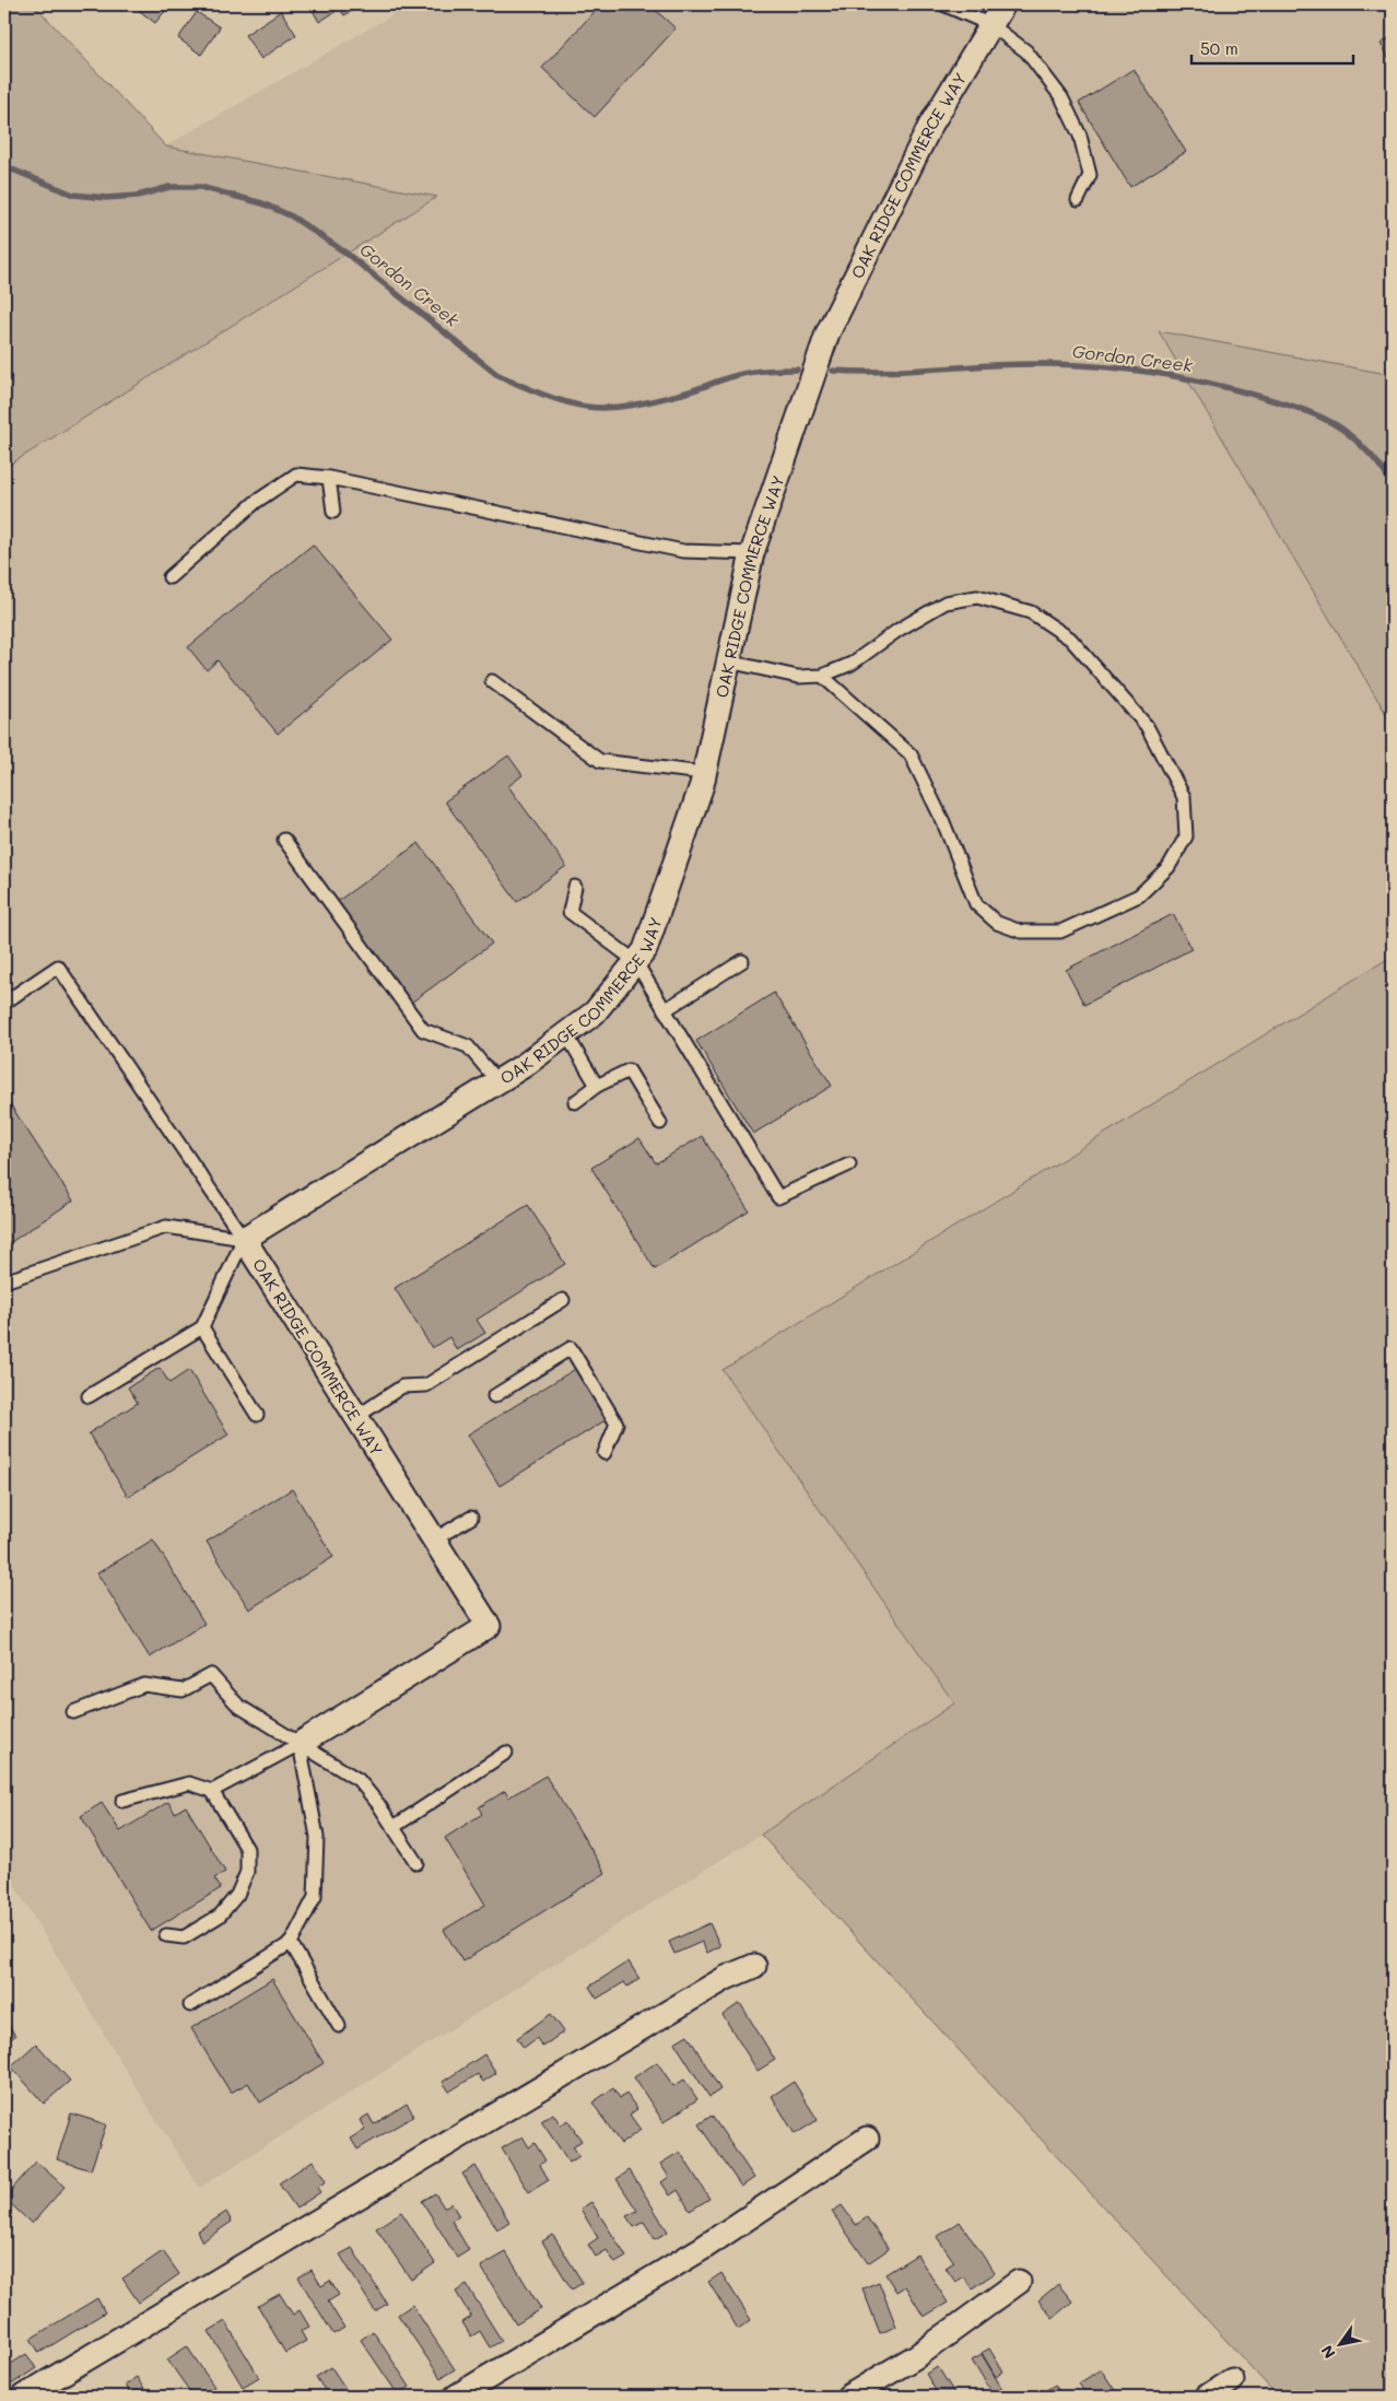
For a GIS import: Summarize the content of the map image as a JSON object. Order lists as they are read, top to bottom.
{
  "streets": {
    "street": ["OAK RIDGE COMMERCE WAY"]
  },
  "water": ["Gordon Creek"],
  "scale_bar": "50 m",
  "north": "bottom left"
}
